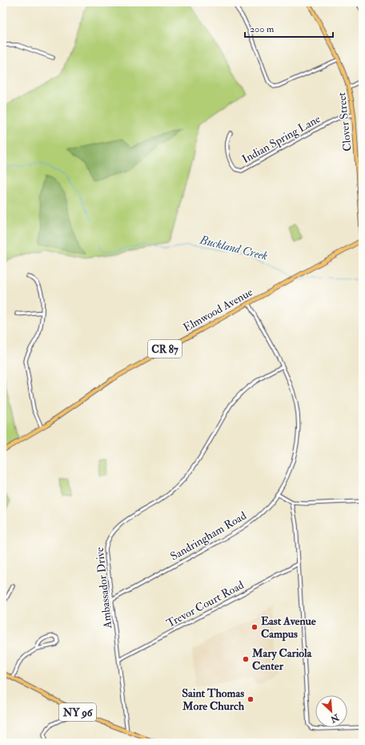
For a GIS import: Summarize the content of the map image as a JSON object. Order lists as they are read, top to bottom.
{
  "streets": {
    "main road": [
      "Clover Street",
      "Elmwood Avenue",
      "CR 87",
      "NY 96"
    ],
    "street": [
      "Indian Spring Lane",
      "Sandringham Road",
      "Ambassador Drive",
      "Trevor Court Road"
    ]
  },
  "crossings": [
    ["Clover Street", "Indian Spring Lane"],
    ["Clover Street", "Elmwood Avenue"],
    ["Elmwood Avenue", "Sandringham Road"],
    ["Sandringham Road", "Ambassador Drive"],
    ["Ambassador Drive", "Trevor Court Road"],
    ["Ambassador Drive", "NY 96"]
  ],
  "water": ["Buckland Creek"],
  "places": ["East Avenue Campus", "Mary Cariola Center", "Saint Thomas More Church"],
  "scale_bar": "200 m",
  "north": "bottom right"
}
